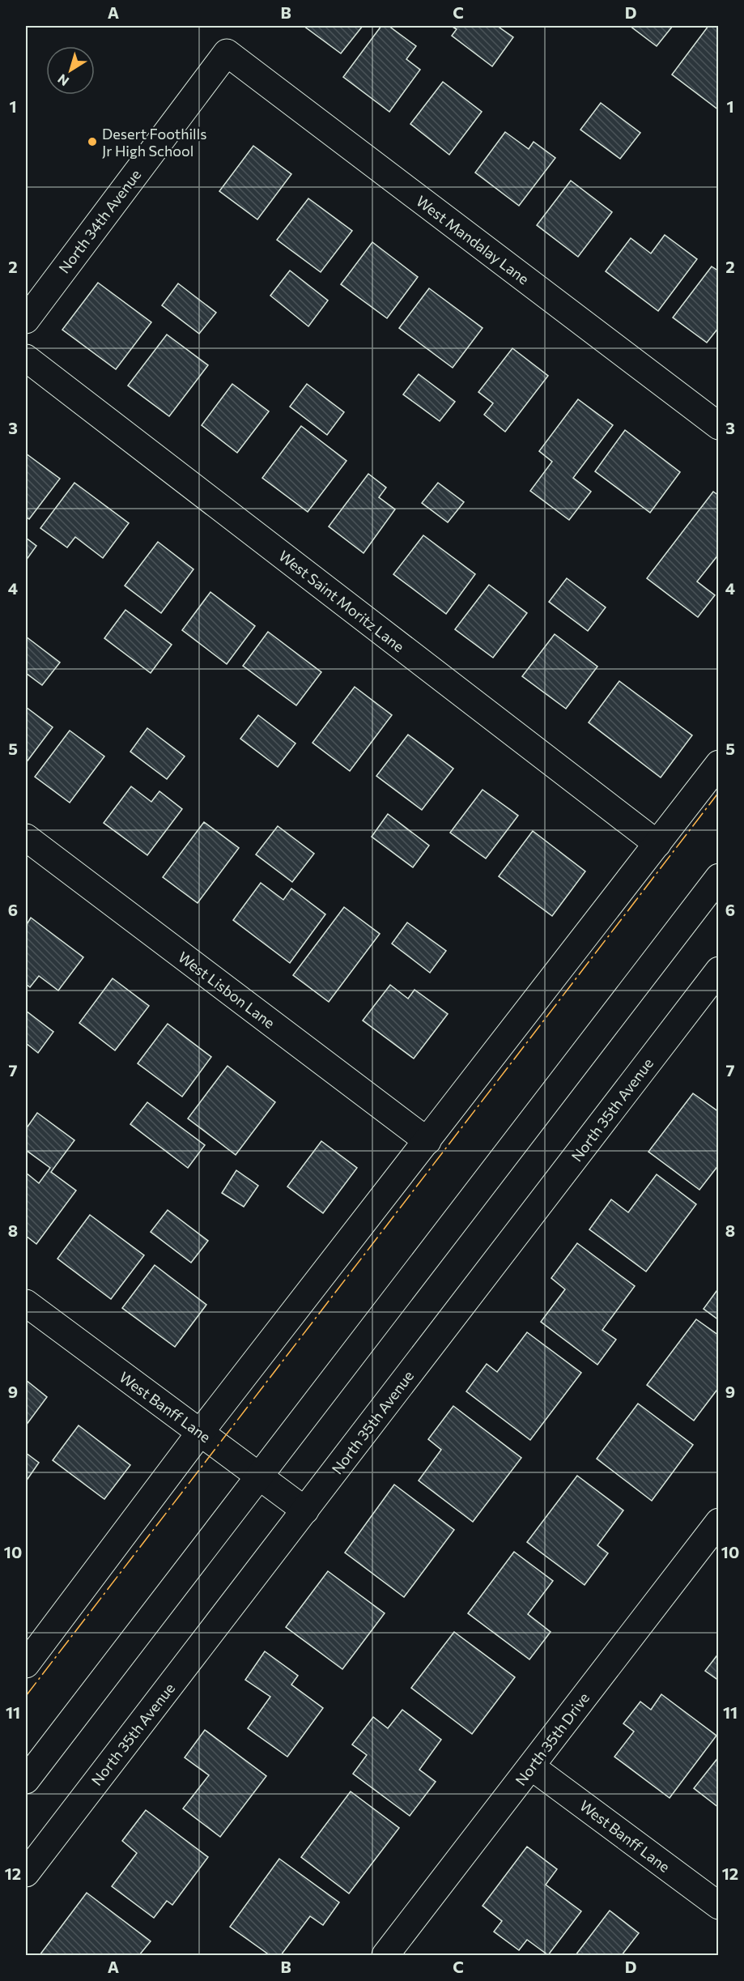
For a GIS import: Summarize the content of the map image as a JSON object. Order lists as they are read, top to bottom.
{
  "streets": {
    "street": [
      "North 34th Avenue",
      "West Mandalay Lane",
      "West Saint Moritz Lane",
      "West Lisbon Lane",
      "North 35th Avenue",
      "West Banff Lane",
      "North 35th Drive"
    ]
  },
  "crossings": [
    ["North 34th Avenue", "West Mandalay Lane"],
    ["North 35th Avenue", "West Banff Lane"],
    ["West Banff Lane", "North 35th Drive"]
  ],
  "places": ["Desert Foothills Jr High School"],
  "north": "bottom left",
  "grid": {
    "columns": [
      "A",
      "B",
      "C",
      "D"
    ],
    "rows": [
      "1",
      "2",
      "3",
      "4",
      "5",
      "6",
      "7",
      "8",
      "9",
      "10",
      "11",
      "12"
    ]
  }
}
